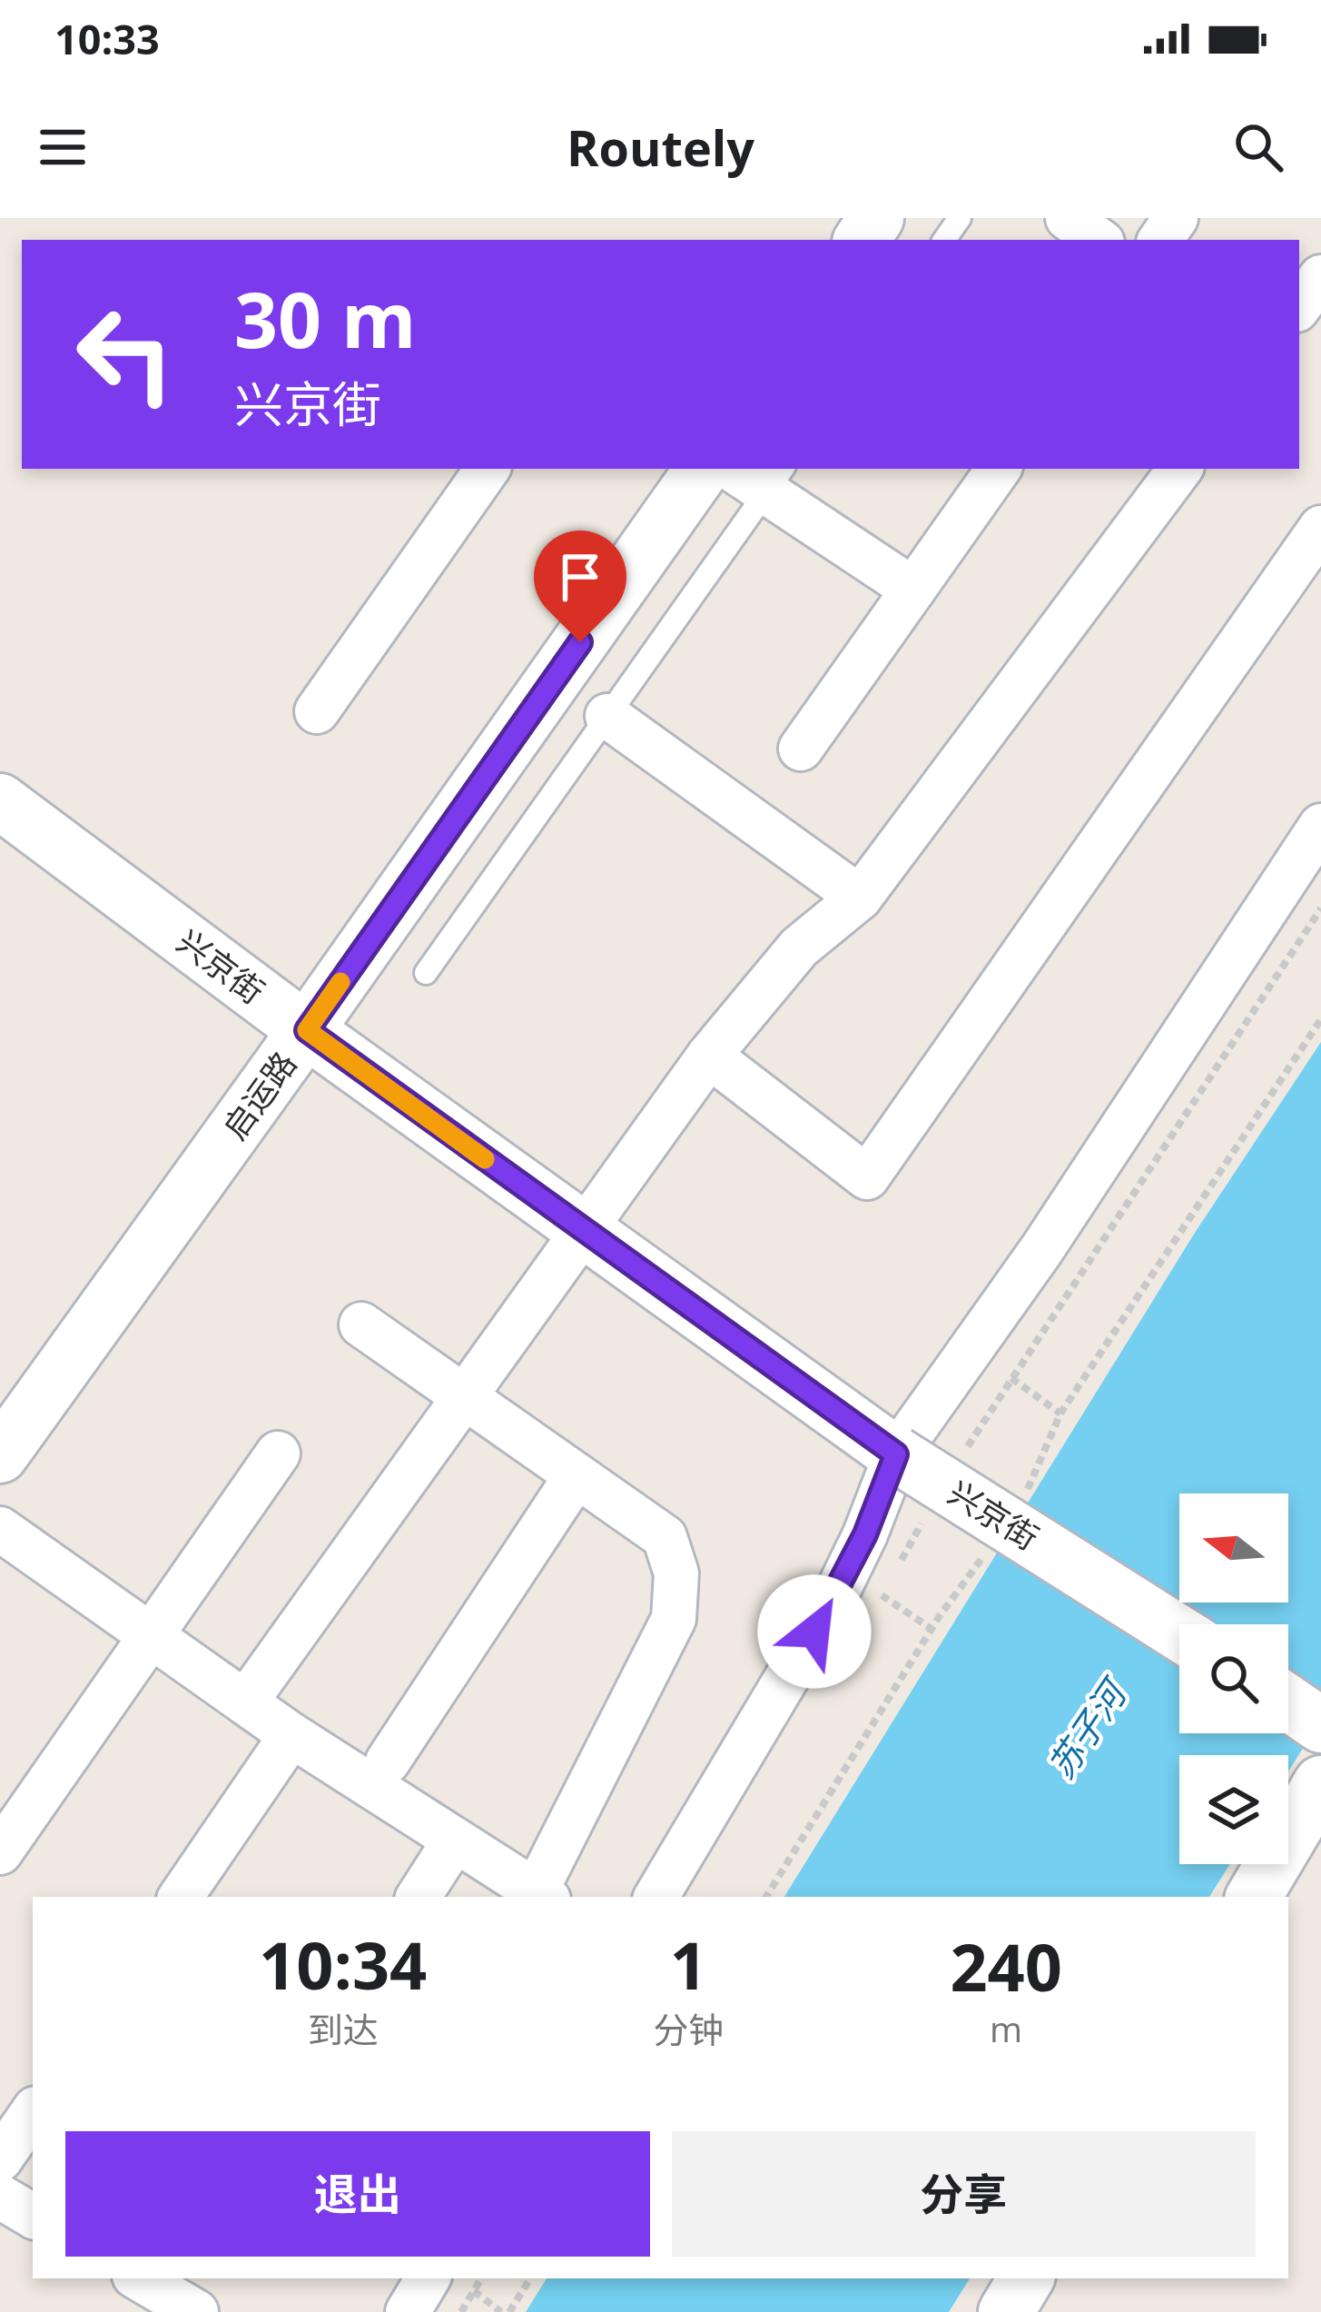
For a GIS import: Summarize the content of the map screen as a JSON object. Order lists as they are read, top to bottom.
{
  "streets": {
    "street": ["兴京街", "启运路"]
  },
  "crossings": [
    ["兴京街", "启运路"]
  ],
  "water": ["苏子河"],
  "north": "left",
  "page": {
    "status": "10:33",
    "header": "Routely",
    "turn": ["30 m", "兴京街"],
    "eta": [
      "10:34",
      "到达",
      "1",
      "分钟",
      "240",
      "m"
    ],
    "buttons": ["退出", "分享"]
  }
}
